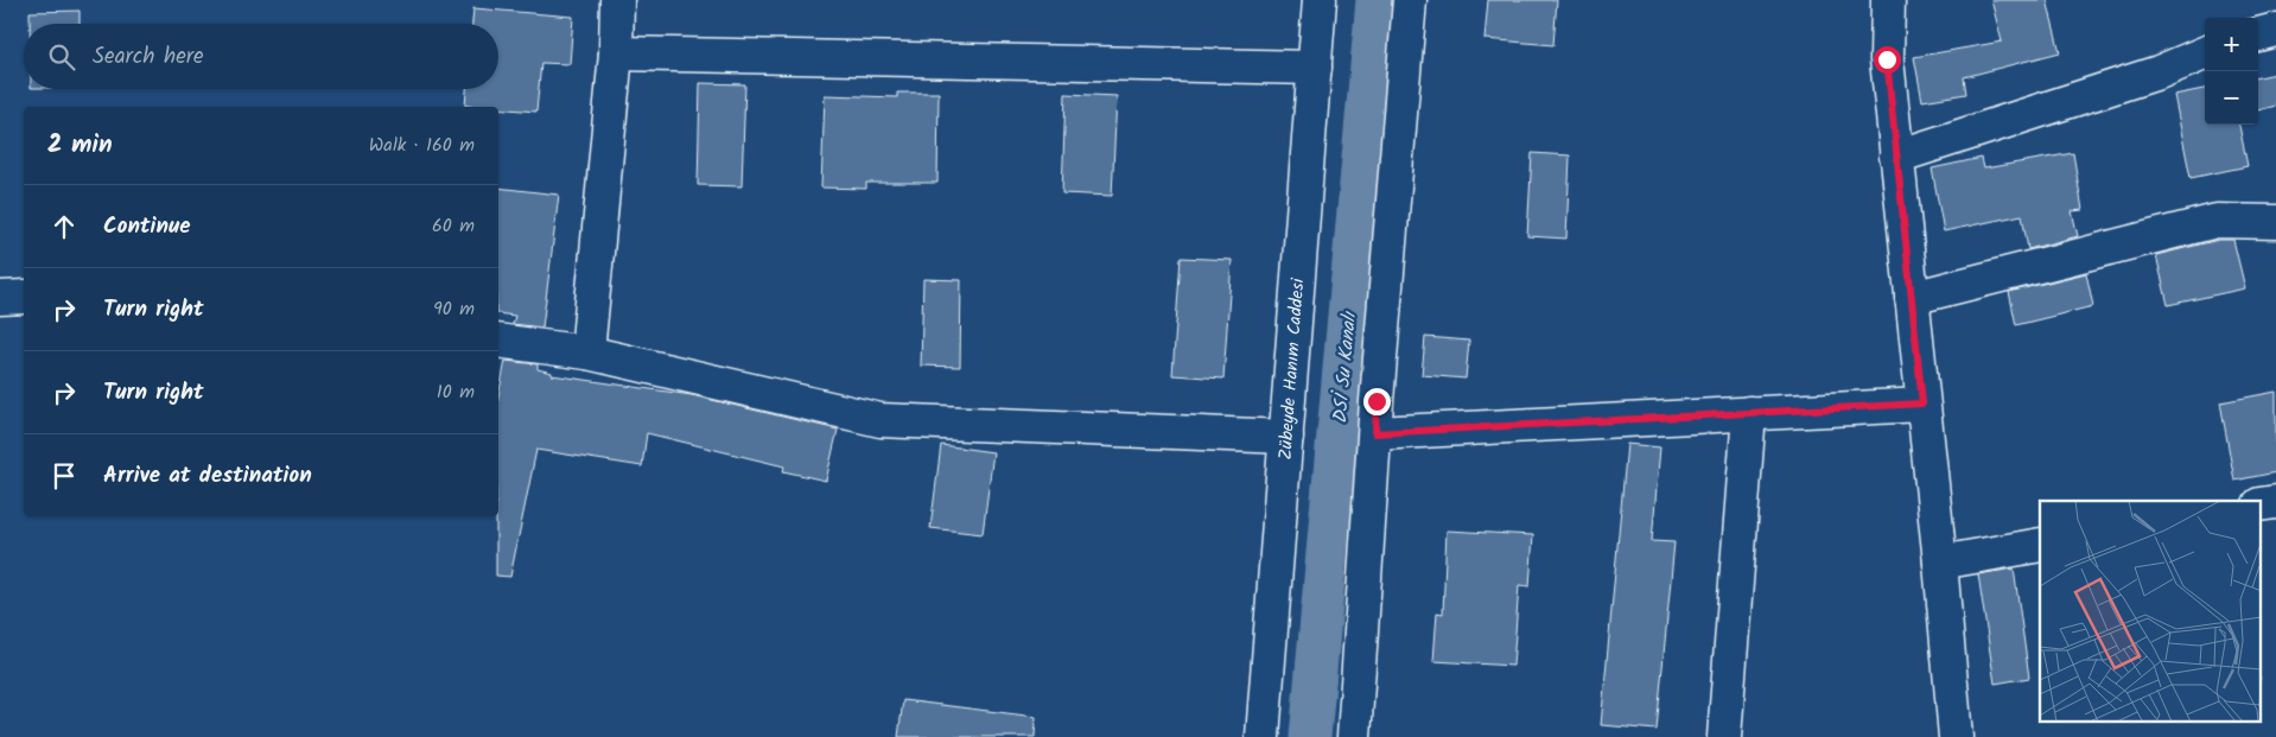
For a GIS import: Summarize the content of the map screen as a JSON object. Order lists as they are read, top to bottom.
{
  "streets": {
    "street": ["Zübeyde Hanım Caddesi"]
  },
  "water": ["DSİ Su Kanalı"],
  "page": {
    "map_buttons": ["+", "−"],
    "search": "Search here",
    "heading": ["2 min", "Walk · 160 m"],
    "list": [
      ["Continue", "60 m"],
      ["Turn right", "90 m"],
      ["Turn right", "10 m"],
      "Arrive at destination"
    ]
  }
}
